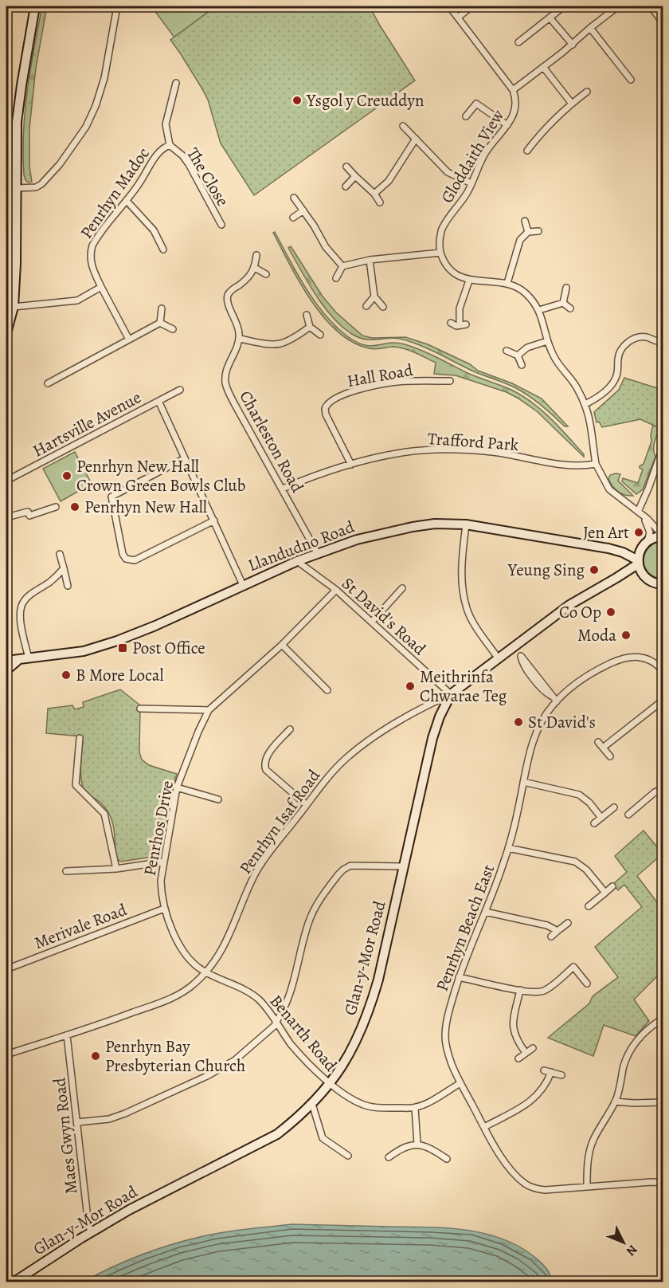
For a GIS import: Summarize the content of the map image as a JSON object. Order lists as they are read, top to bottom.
{
  "streets": {
    "street": [
      "Gloddaith View",
      "The Close",
      "Penrhyn Madoc",
      "Hall Road",
      "Hartsville Avenue",
      "Charleston Road",
      "Trafford Park",
      "Llandudno Road",
      "St David's Road",
      "Penrhyn Isaf Road",
      "Penrhos Drive",
      "Merivale Road",
      "Penrhyn Beach East",
      "Glan-y-Mor Road",
      "Benarth Road",
      "Maes Gwyn Road"
    ]
  },
  "crossings": [
    ["The Close", "Penrhyn Madoc"],
    ["Hall Road", "Trafford Park"],
    ["Charleston Road", "Trafford Park"],
    ["Charleston Road", "Llandudno Road"],
    ["Llandudno Road", "St David's Road"],
    ["St David's Road", "Penrhyn Isaf Road"],
    ["St David's Road", "Penrhos Drive"],
    ["St David's Road", "Glan-y-Mor Road"],
    ["Penrhyn Isaf Road", "Penrhos Drive"],
    ["Penrhyn Isaf Road", "Glan-y-Mor Road"],
    ["Penrhyn Isaf Road", "Benarth Road"],
    ["Penrhyn Isaf Road", "Maes Gwyn Road"],
    ["Penrhos Drive", "Merivale Road"],
    ["Penrhos Drive", "Benarth Road"],
    ["Glan-y-Mor Road", "Benarth Road"],
    ["Glan-y-Mor Road", "Maes Gwyn Road"]
  ],
  "places": {
    "other": [
      "Ysgol y Creuddyn",
      "Penrhyn New Hall Crown Green Bowls Club",
      "Penrhyn New Hall",
      "Jen Art",
      "Yeung Sing",
      "Co Op",
      "Moda",
      "B More Local",
      "Meithrinfa Chwarae Teg",
      "St David's",
      "Penrhyn Bay Presbyterian Church"
    ],
    "transit": ["Post Office"]
  },
  "north": "bottom right"
}
